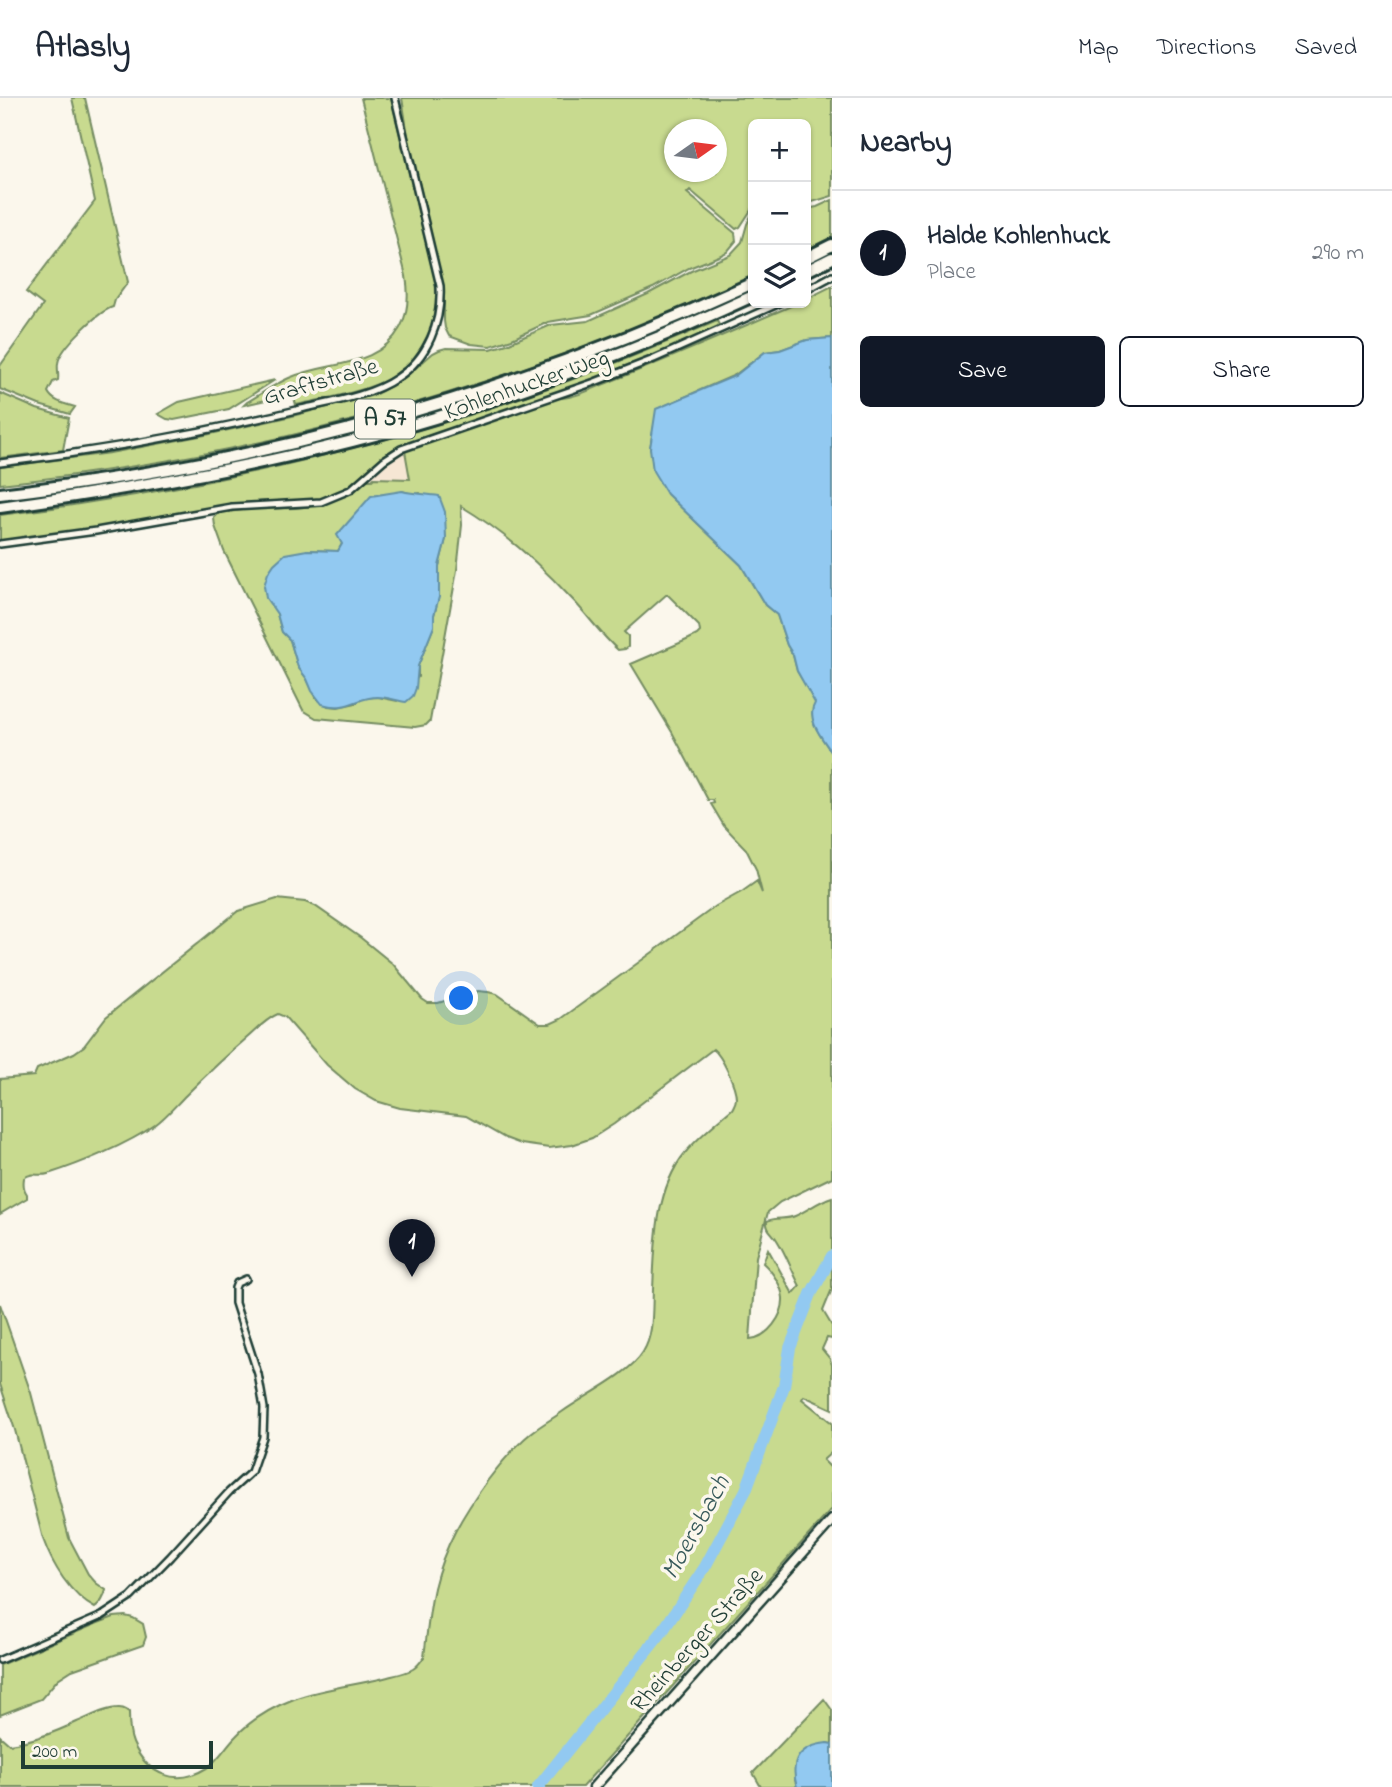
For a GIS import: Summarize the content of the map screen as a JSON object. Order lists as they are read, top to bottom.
{
  "streets": {
    "highway": ["A 57"],
    "main road": ["Rheinberger Straße"],
    "street": ["Graftstraße", "Kohlenhucker Weg"]
  },
  "water": ["Moersbach"],
  "scale_bar": "200 m",
  "north": "right",
  "page": {
    "header": "Atlasly",
    "nav": ["Map", "Directions", "Saved"],
    "heading": "Nearby",
    "map_buttons": ["+", "−"],
    "list": [
      {
        "mark": "1",
        "name": "Halde Kohlenhuck",
        "note": "Place",
        "value": "290 m"
      }
    ],
    "buttons": ["Save", "Share"],
    "pins": "1",
    "scale": "200 m"
  }
}
